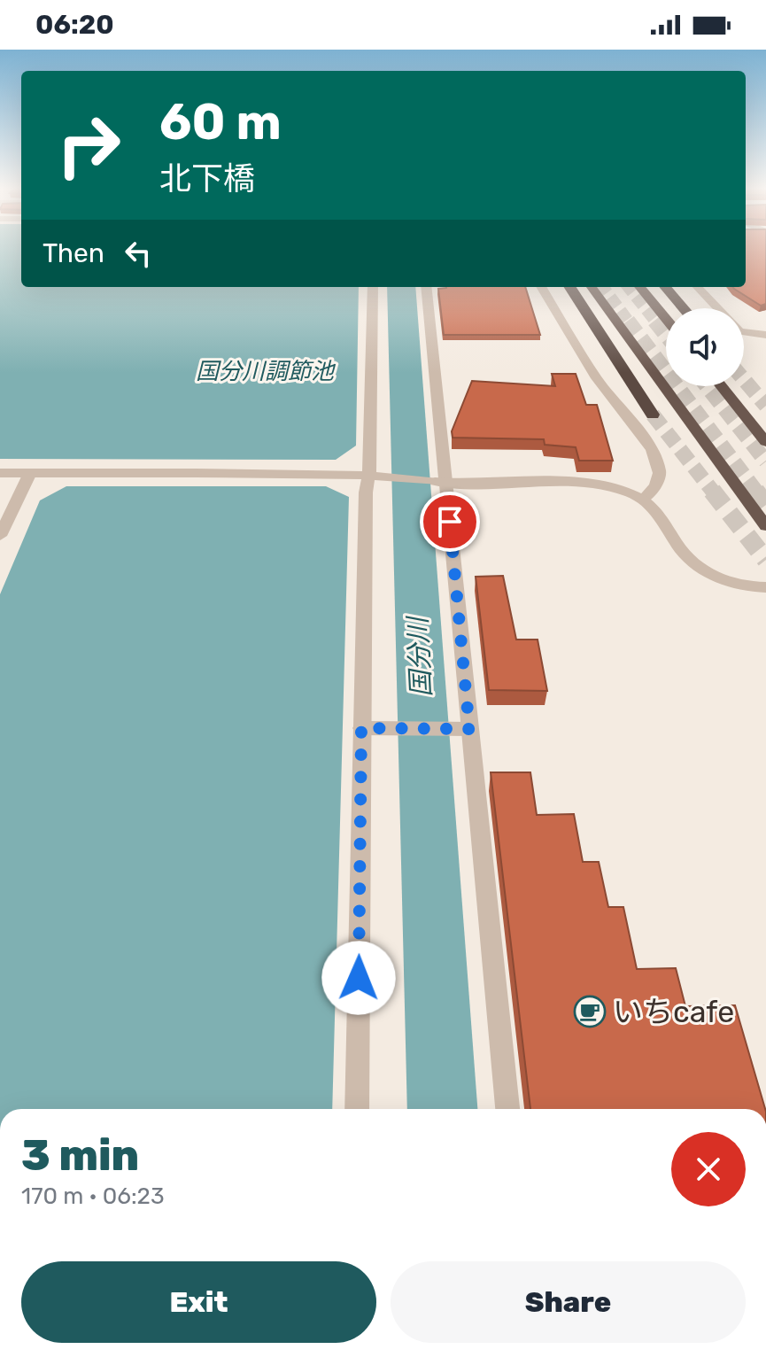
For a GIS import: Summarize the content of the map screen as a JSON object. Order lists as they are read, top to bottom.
{
  "water": ["国分川調節池", "国分川"],
  "places": {
    "cafe": ["いちcafe"]
  },
  "page": {
    "status": "06:20",
    "turn": ["60 m", "北下橋"],
    "then": "Then",
    "heading": ["3 min", "170 m · 06:23"],
    "buttons": ["Exit", "Share"]
  }
}
